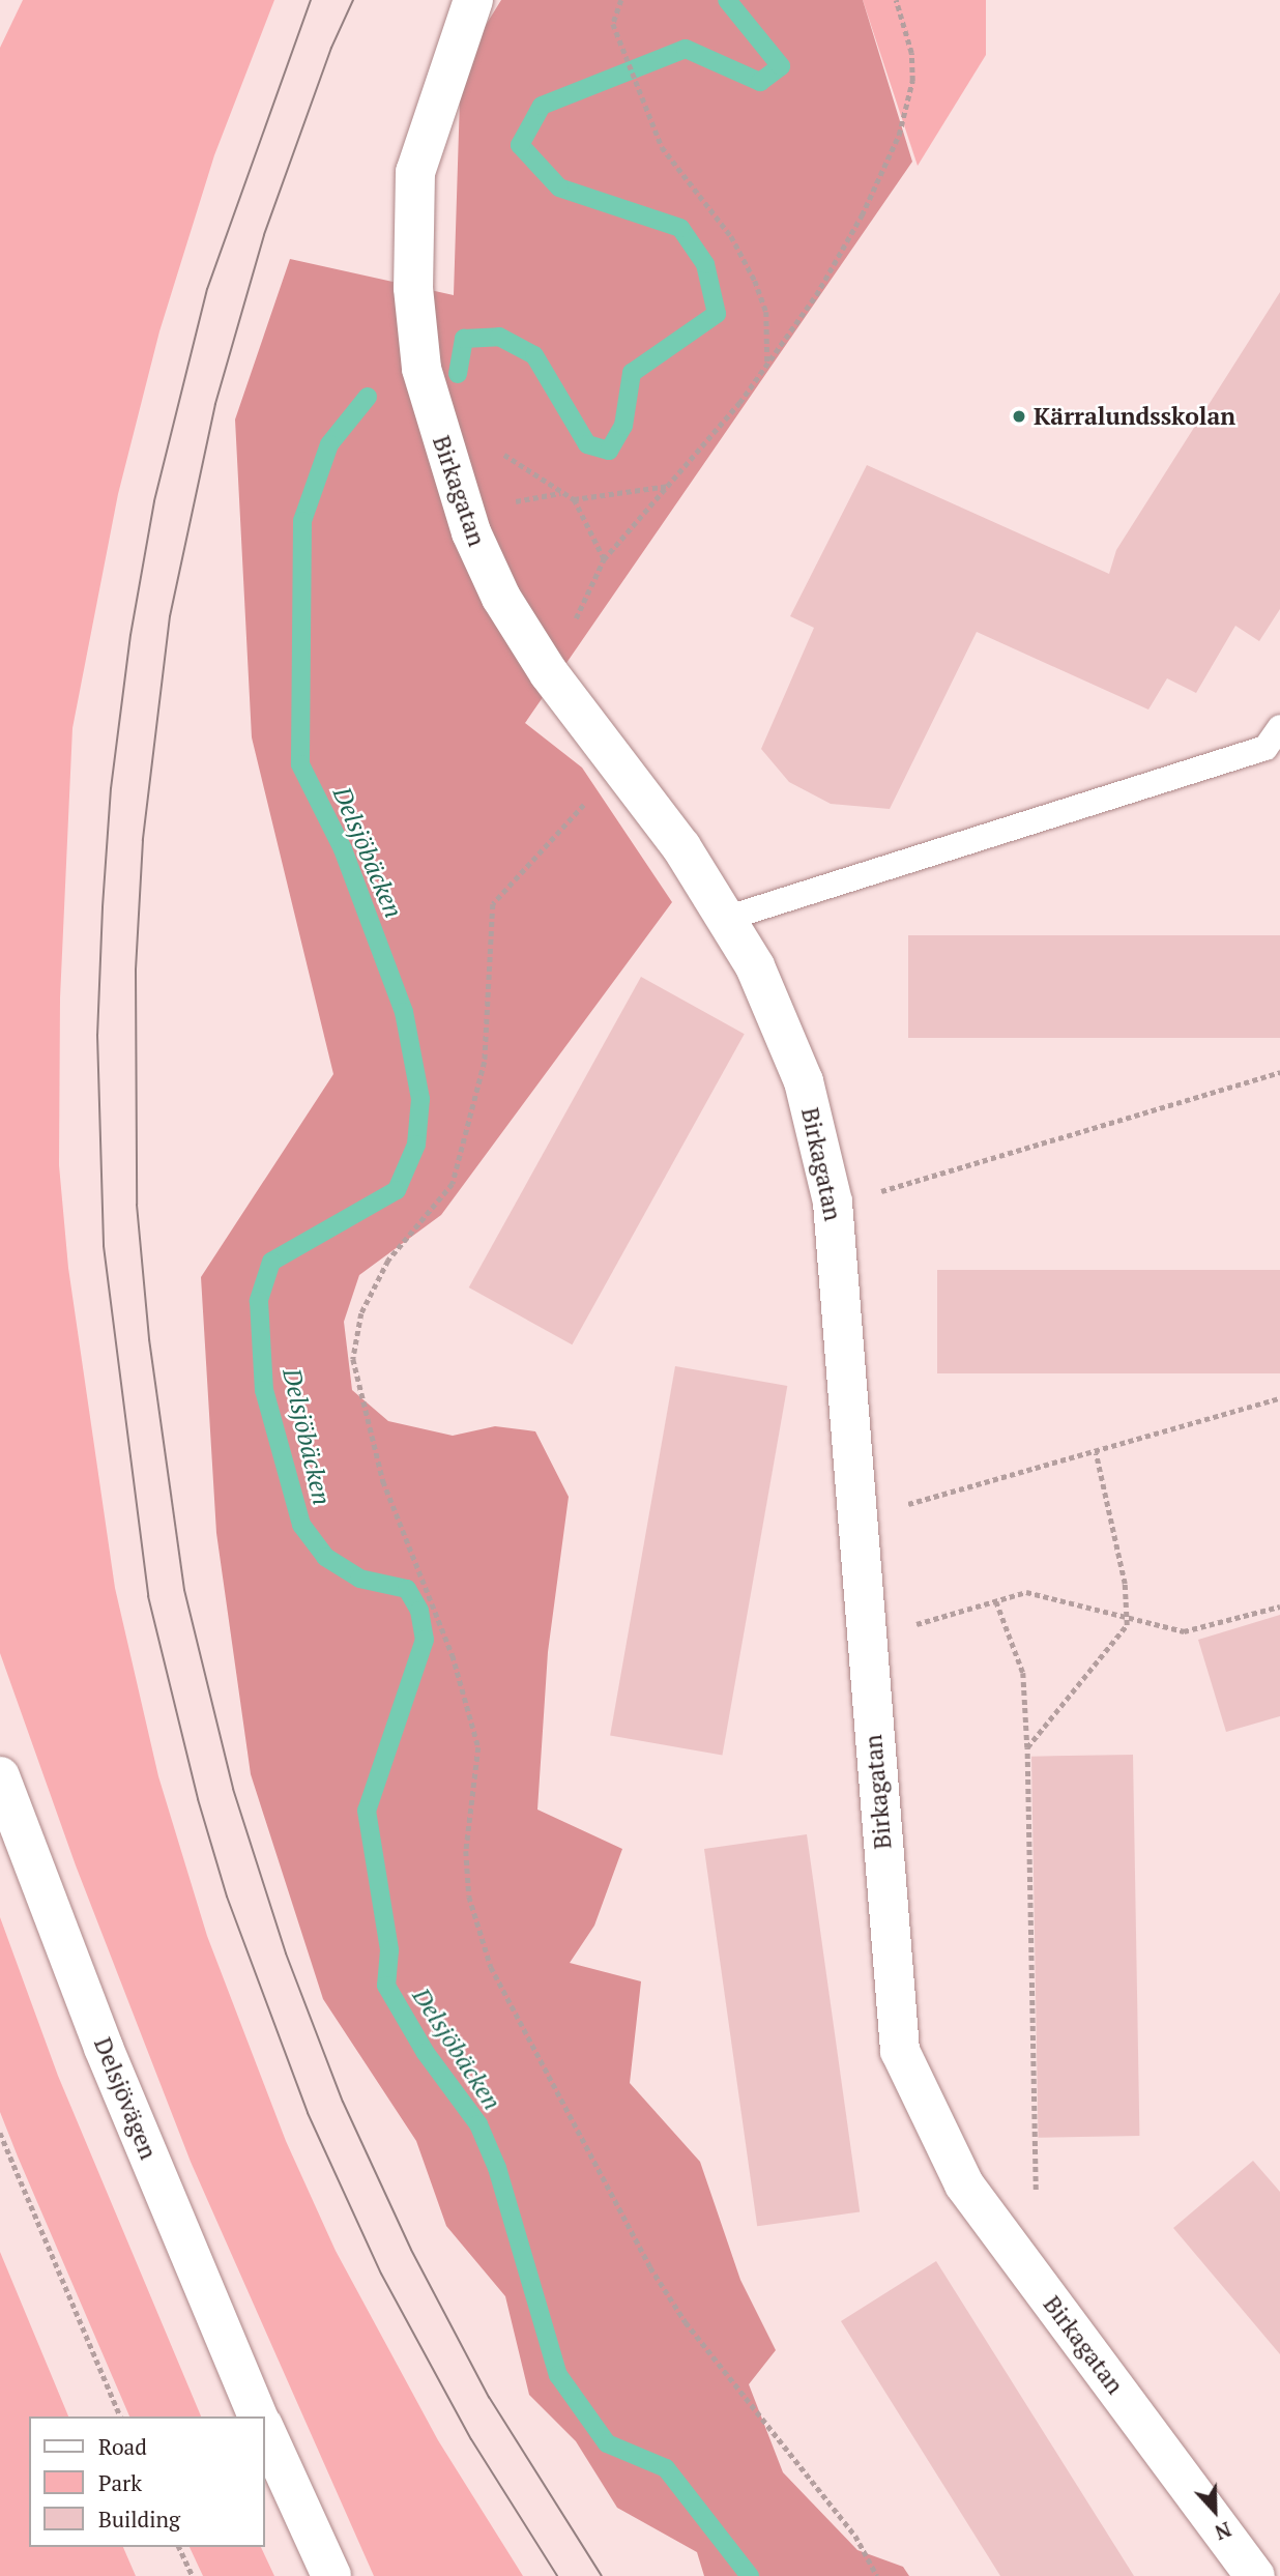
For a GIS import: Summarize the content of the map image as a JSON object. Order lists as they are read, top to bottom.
{
  "streets": {
    "street": ["Birkagatan", "Delsjövägen"]
  },
  "water": ["Delsjöbäcken"],
  "places": ["Kärralundsskolan"],
  "legend": ["Road", "Park", "Building"],
  "north": "bottom"
}
